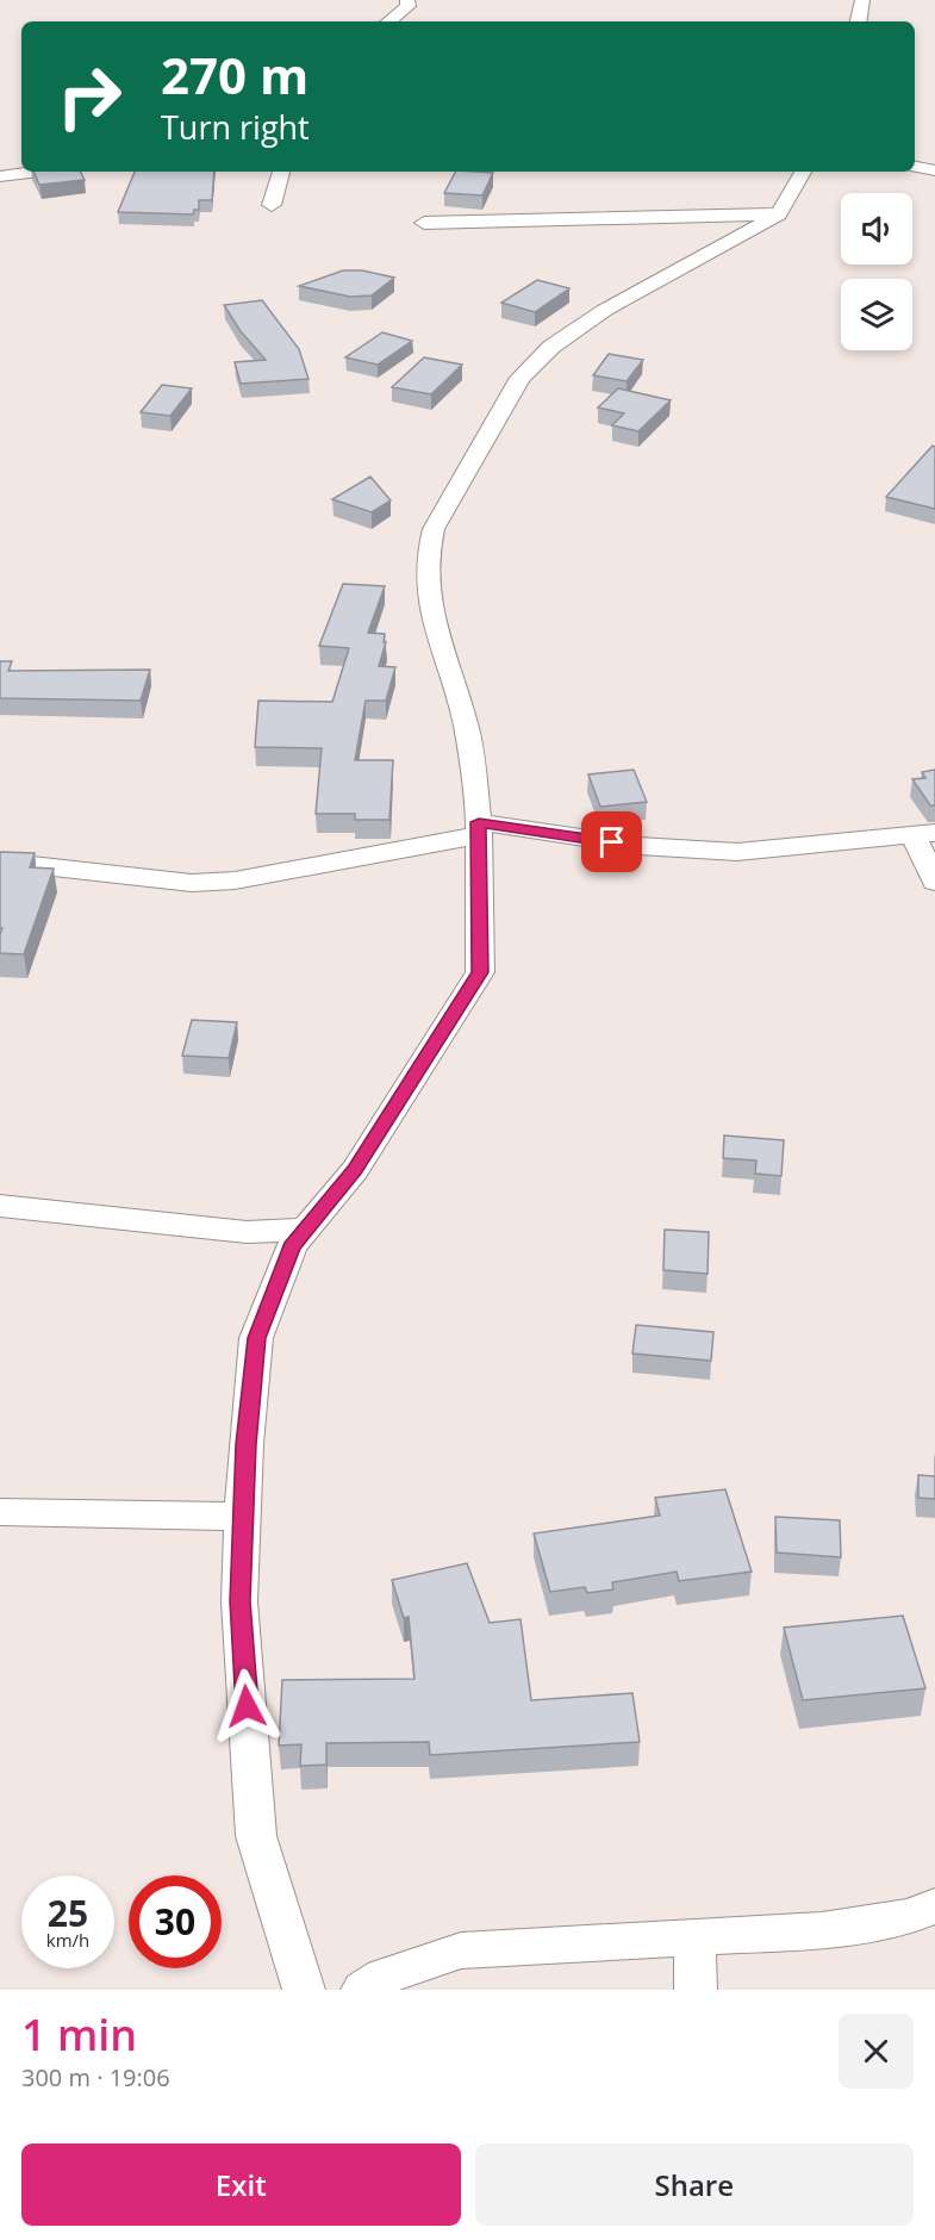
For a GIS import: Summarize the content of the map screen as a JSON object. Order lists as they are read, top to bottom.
{
  "page": {
    "turn": ["270 m", "Turn right"],
    "speed": "25 km/h",
    "limit": "30",
    "heading": ["1 min", "300 m · 19:06"],
    "buttons": ["Exit", "Share"]
  }
}
